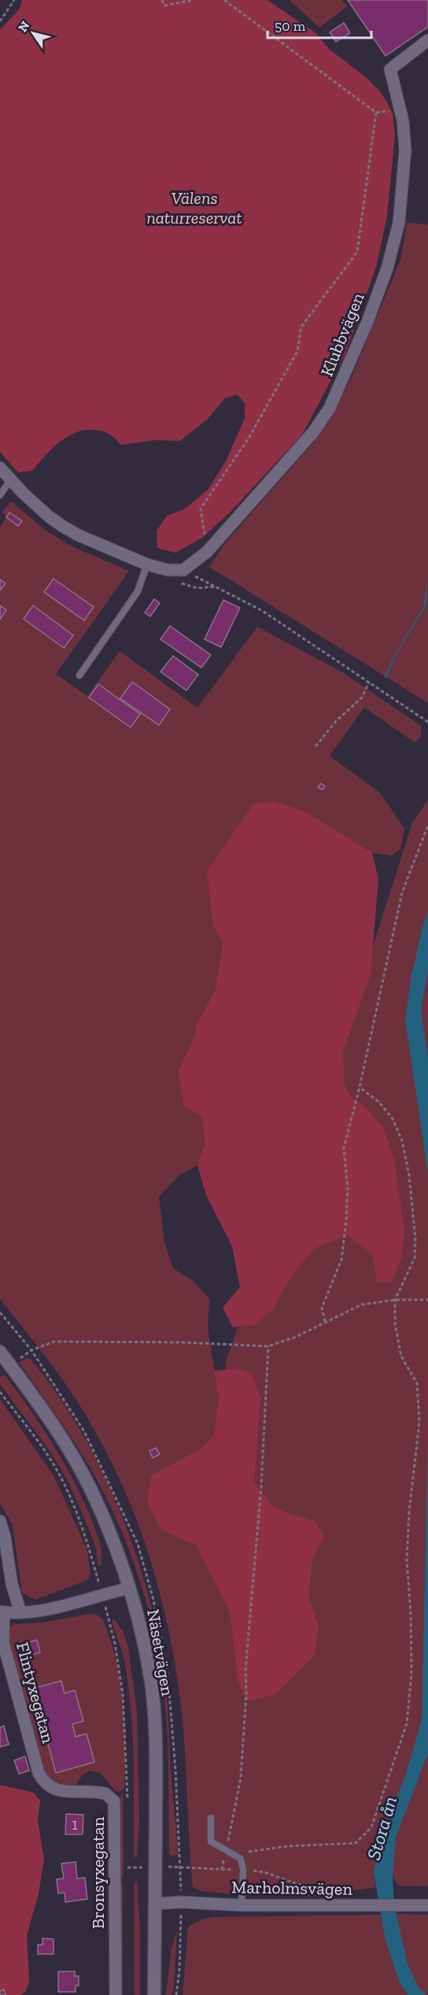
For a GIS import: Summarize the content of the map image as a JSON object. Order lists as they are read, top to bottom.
{
  "streets": {
    "street": [
      "Klubbvägen",
      "Näsetvägen",
      "Flintyxegatan",
      "Bronsyxegatan",
      "Marholmsvägen"
    ]
  },
  "crossings": [
    ["Näsetvägen", "Marholmsvägen"],
    ["Flintyxegatan", "Bronsyxegatan"]
  ],
  "water": ["Stora ån"],
  "parks": ["Välens naturreservat"],
  "house_numbers": ["1"],
  "scale_bar": "50 m",
  "north": "top left"
}
